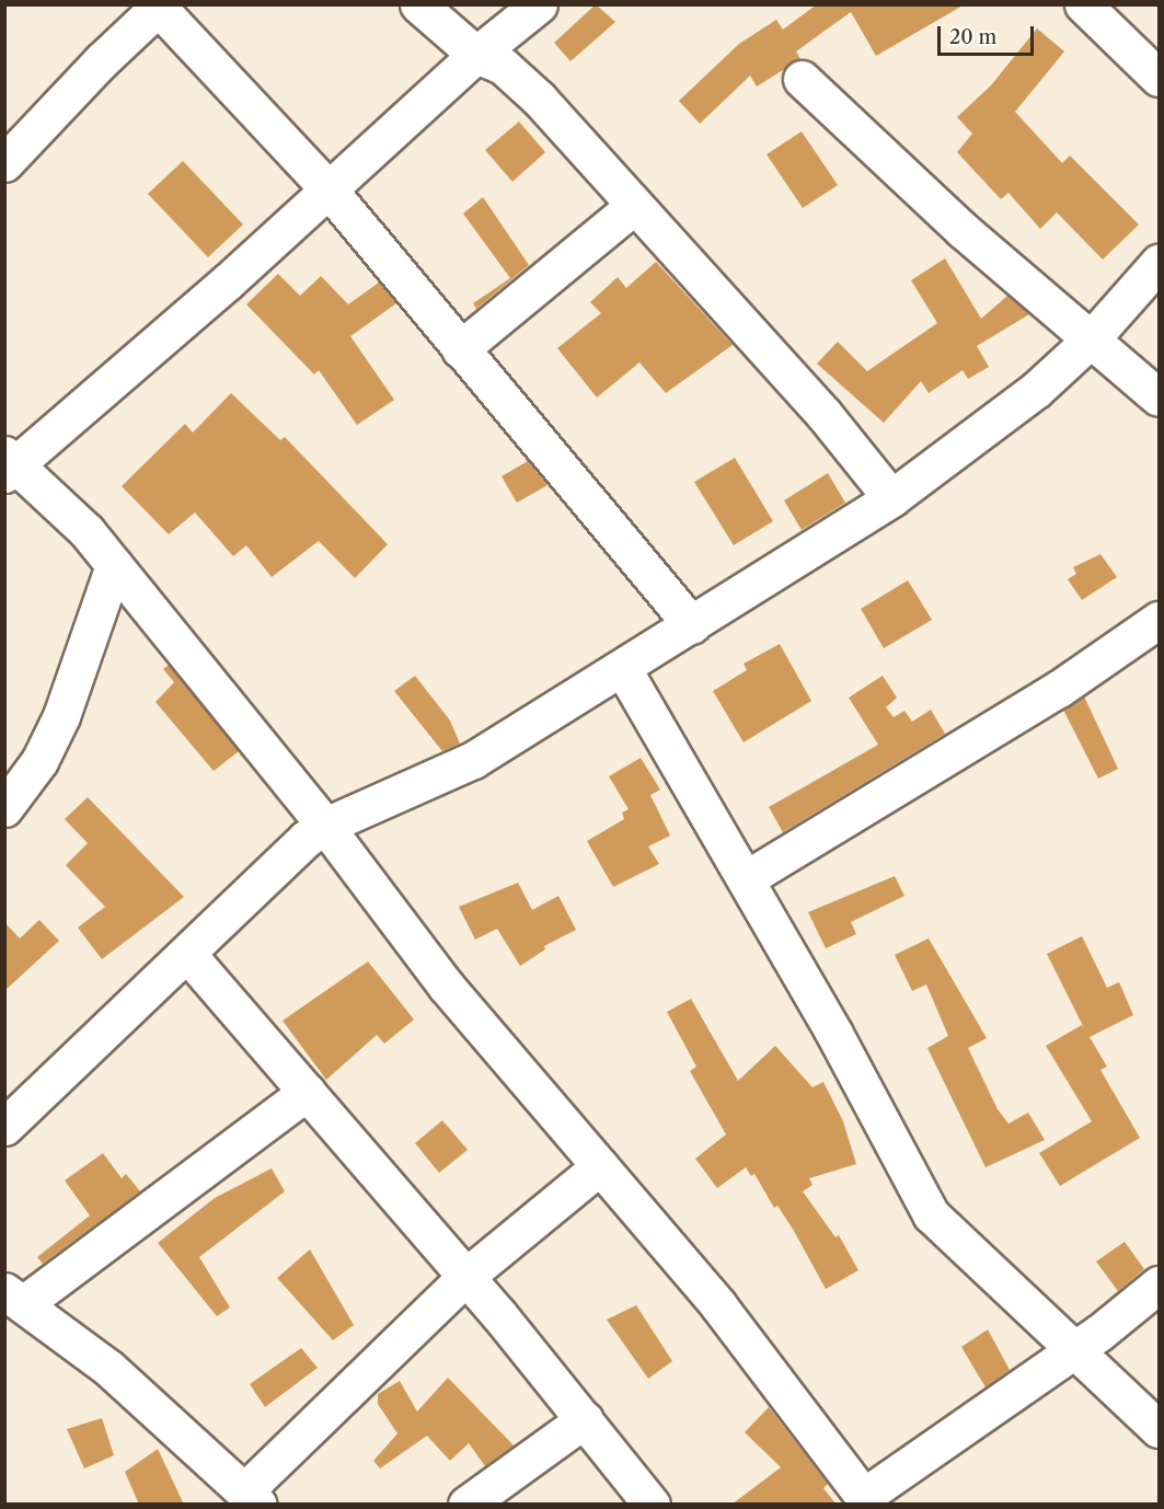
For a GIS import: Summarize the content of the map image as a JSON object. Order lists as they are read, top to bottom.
{
  "scale_bar": "20 m"
}
